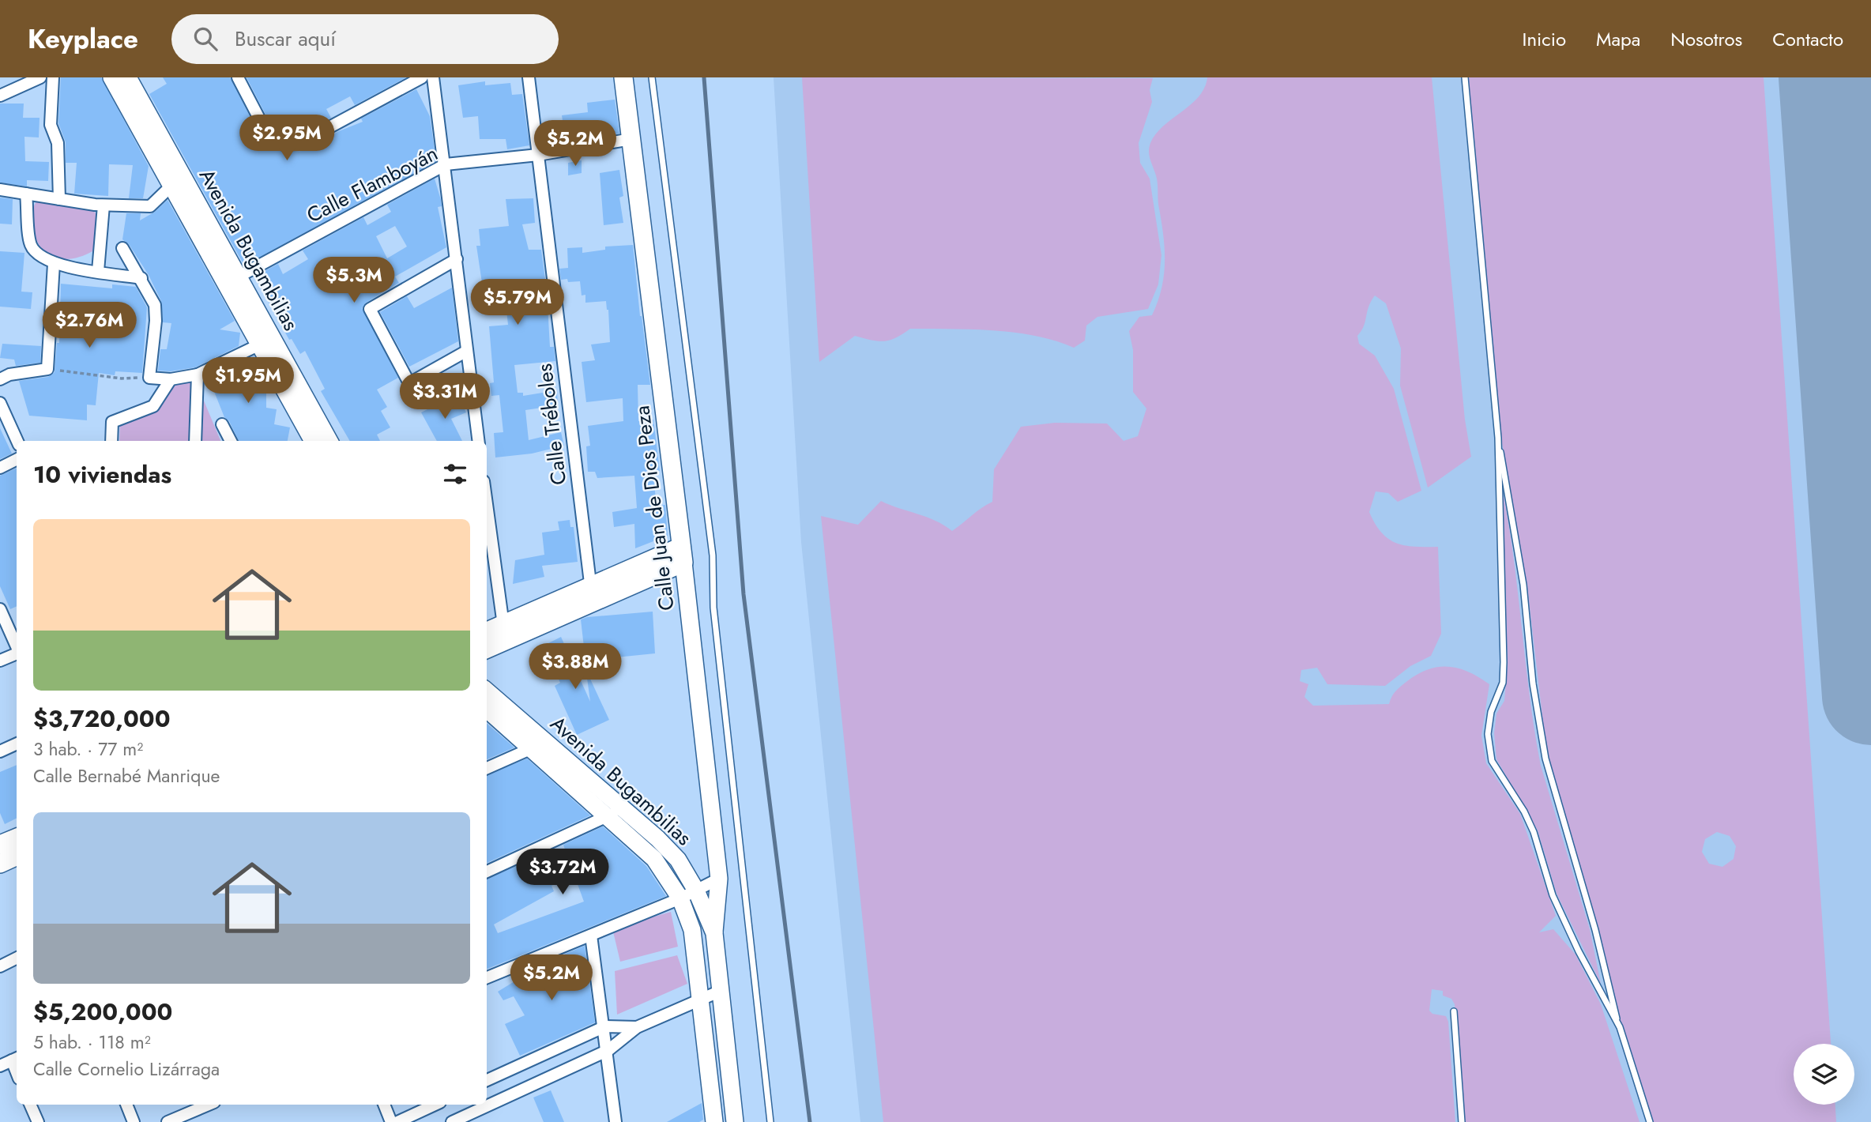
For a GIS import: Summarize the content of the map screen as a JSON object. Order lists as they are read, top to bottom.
{
  "streets": {
    "main road": ["Avenida Bugambilias", "Calle Juan de Dios Peza"],
    "street": ["Calle Flamboyán", "Calle Tréboles"]
  },
  "crossings": [
    ["Calle Flamboyán", "Avenida Bugambilias"],
    ["Calle Flamboyán", "Calle Tréboles"],
    ["Calle Flamboyán", "Calle Juan de Dios Peza"],
    ["Avenida Bugambilias", "Calle Juan de Dios Peza"]
  ],
  "page": {
    "header": "Keyplace",
    "search": "Buscar aquí",
    "nav": [
      "Inicio",
      "Mapa",
      "Nosotros",
      "Contacto"
    ],
    "price": [
      "$2.95M",
      "$5.2M",
      "$5.3M",
      "$5.79M",
      "$2.76M",
      "$1.95M",
      "$3.31M",
      "$3.88M",
      "$3.72M",
      "$5.2M"
    ],
    "heading": "10 viviendas",
    "list": [
      {
        "name": "$3,720,000",
        "note": "3 hab. · 77 m² · Calle Bernabé Manrique"
      },
      {
        "name": "$5,200,000",
        "note": "5 hab. · 118 m² · Calle Cornelio Lizárraga"
      }
    ]
  }
}
